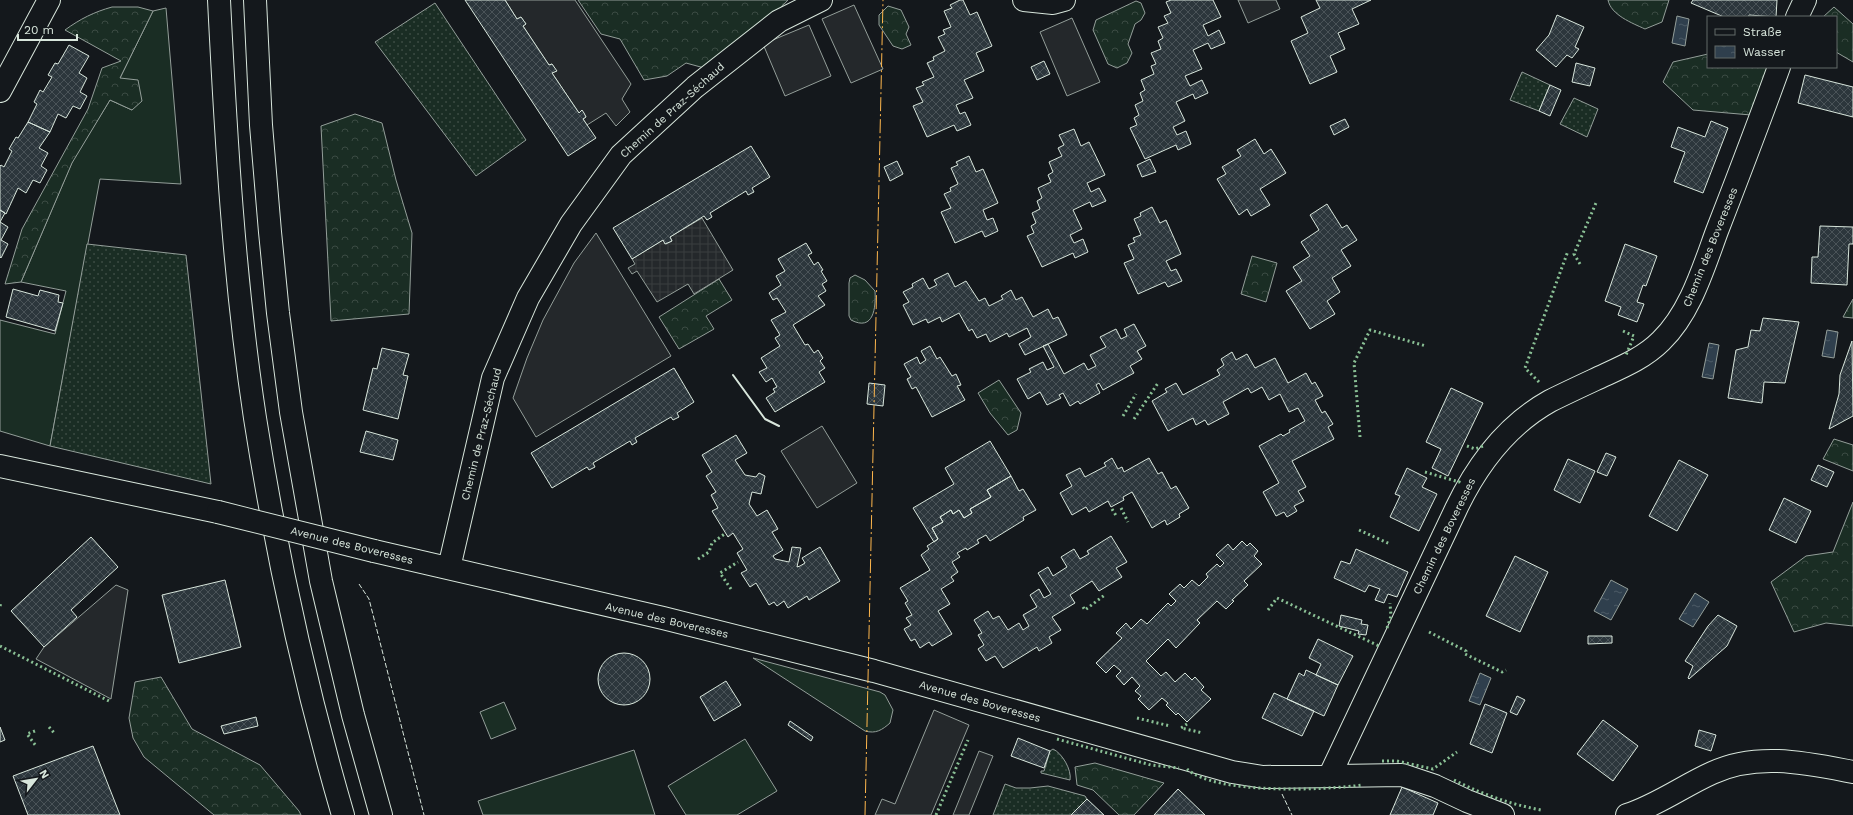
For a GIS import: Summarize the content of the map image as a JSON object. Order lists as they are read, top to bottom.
{
  "streets": {
    "main road": ["Chemin de Praz-Séchaud", "Chemin des Boveresses", "Avenue des Boveresses"]
  },
  "crossings": [
    ["Chemin de Praz-Séchaud", "Avenue des Boveresses"],
    ["Chemin des Boveresses", "Avenue des Boveresses"]
  ],
  "legend": ["Straße", "Wasser"],
  "scale_bar": "20 m",
  "north": "top right"
}
